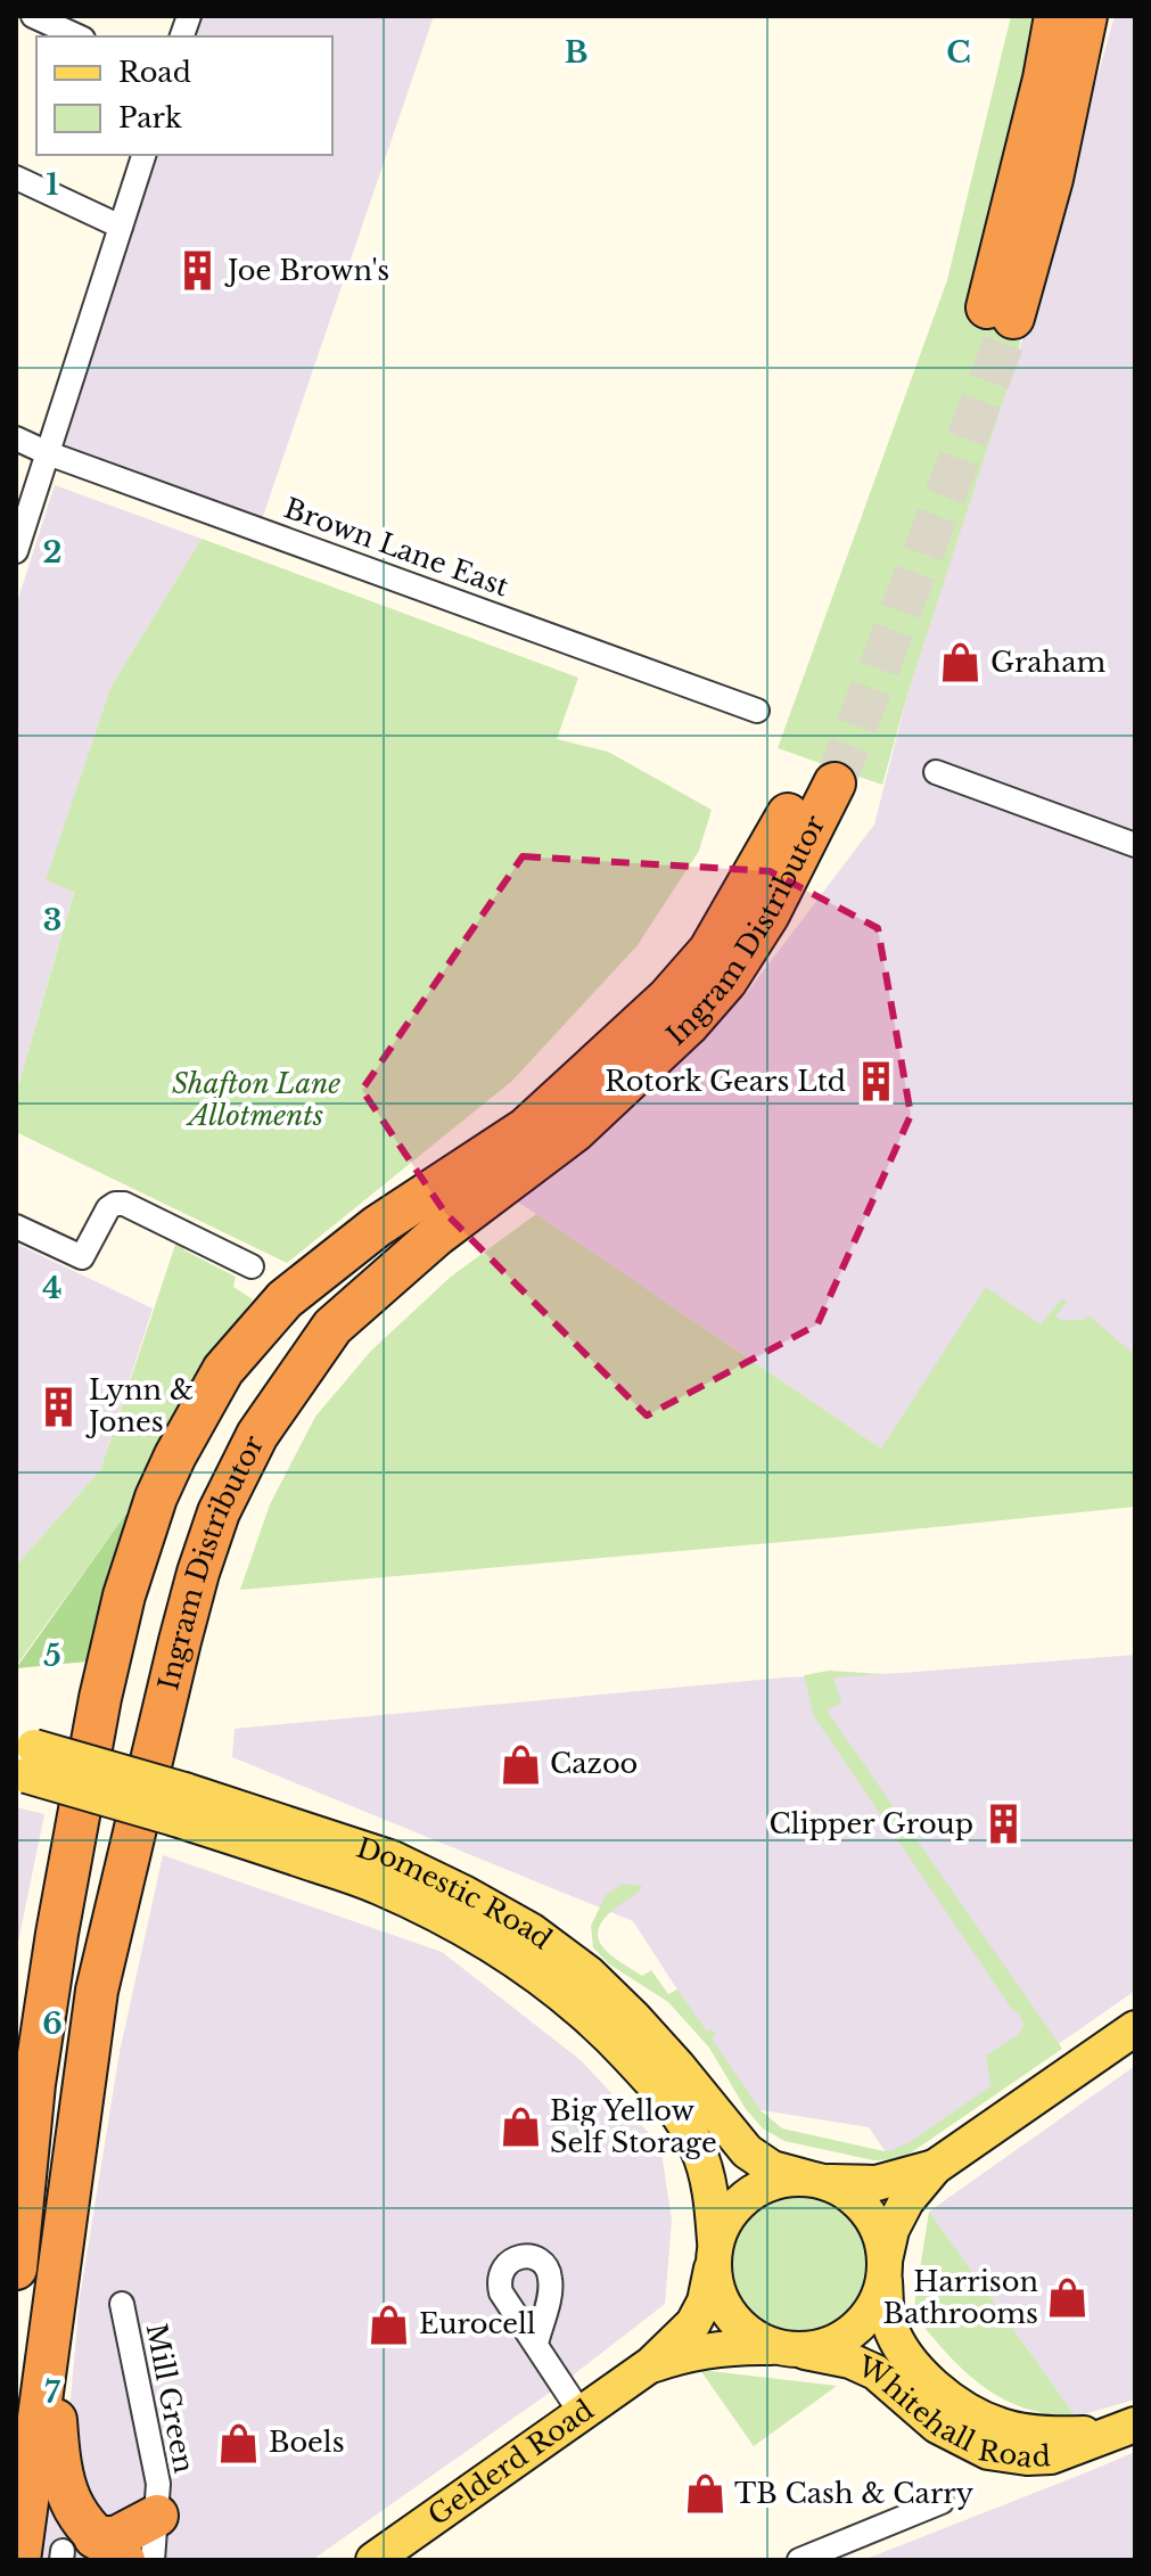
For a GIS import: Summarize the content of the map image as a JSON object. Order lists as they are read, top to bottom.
{
  "streets": {
    "highway": ["Ingram Distributor"],
    "main road": ["Domestic Road", "Whitehall Road", "Gelderd Road"],
    "street": ["Brown Lane East", "Mill Green"]
  },
  "crossings": [
    ["Domestic Road", "Whitehall Road"],
    ["Domestic Road", "Gelderd Road"],
    ["Whitehall Road", "Gelderd Road"]
  ],
  "parks": ["Shafton Lane Allotments"],
  "places": {
    "building": [
      "Joe Brown's",
      "Rotork Gears Ltd",
      "Lynn & Jones",
      "Clipper Group"
    ],
    "shop": [
      "Graham",
      "Cazoo",
      "Big Yellow Self Storage",
      "Harrison Bathrooms",
      "Eurocell",
      "Boels",
      "TB Cash & Carry"
    ]
  },
  "legend": ["Road", "Park"],
  "grid": {
    "columns": ["B", "C"],
    "rows": [
      "1",
      "2",
      "3",
      "4",
      "5",
      "6",
      "7"
    ]
  }
}
